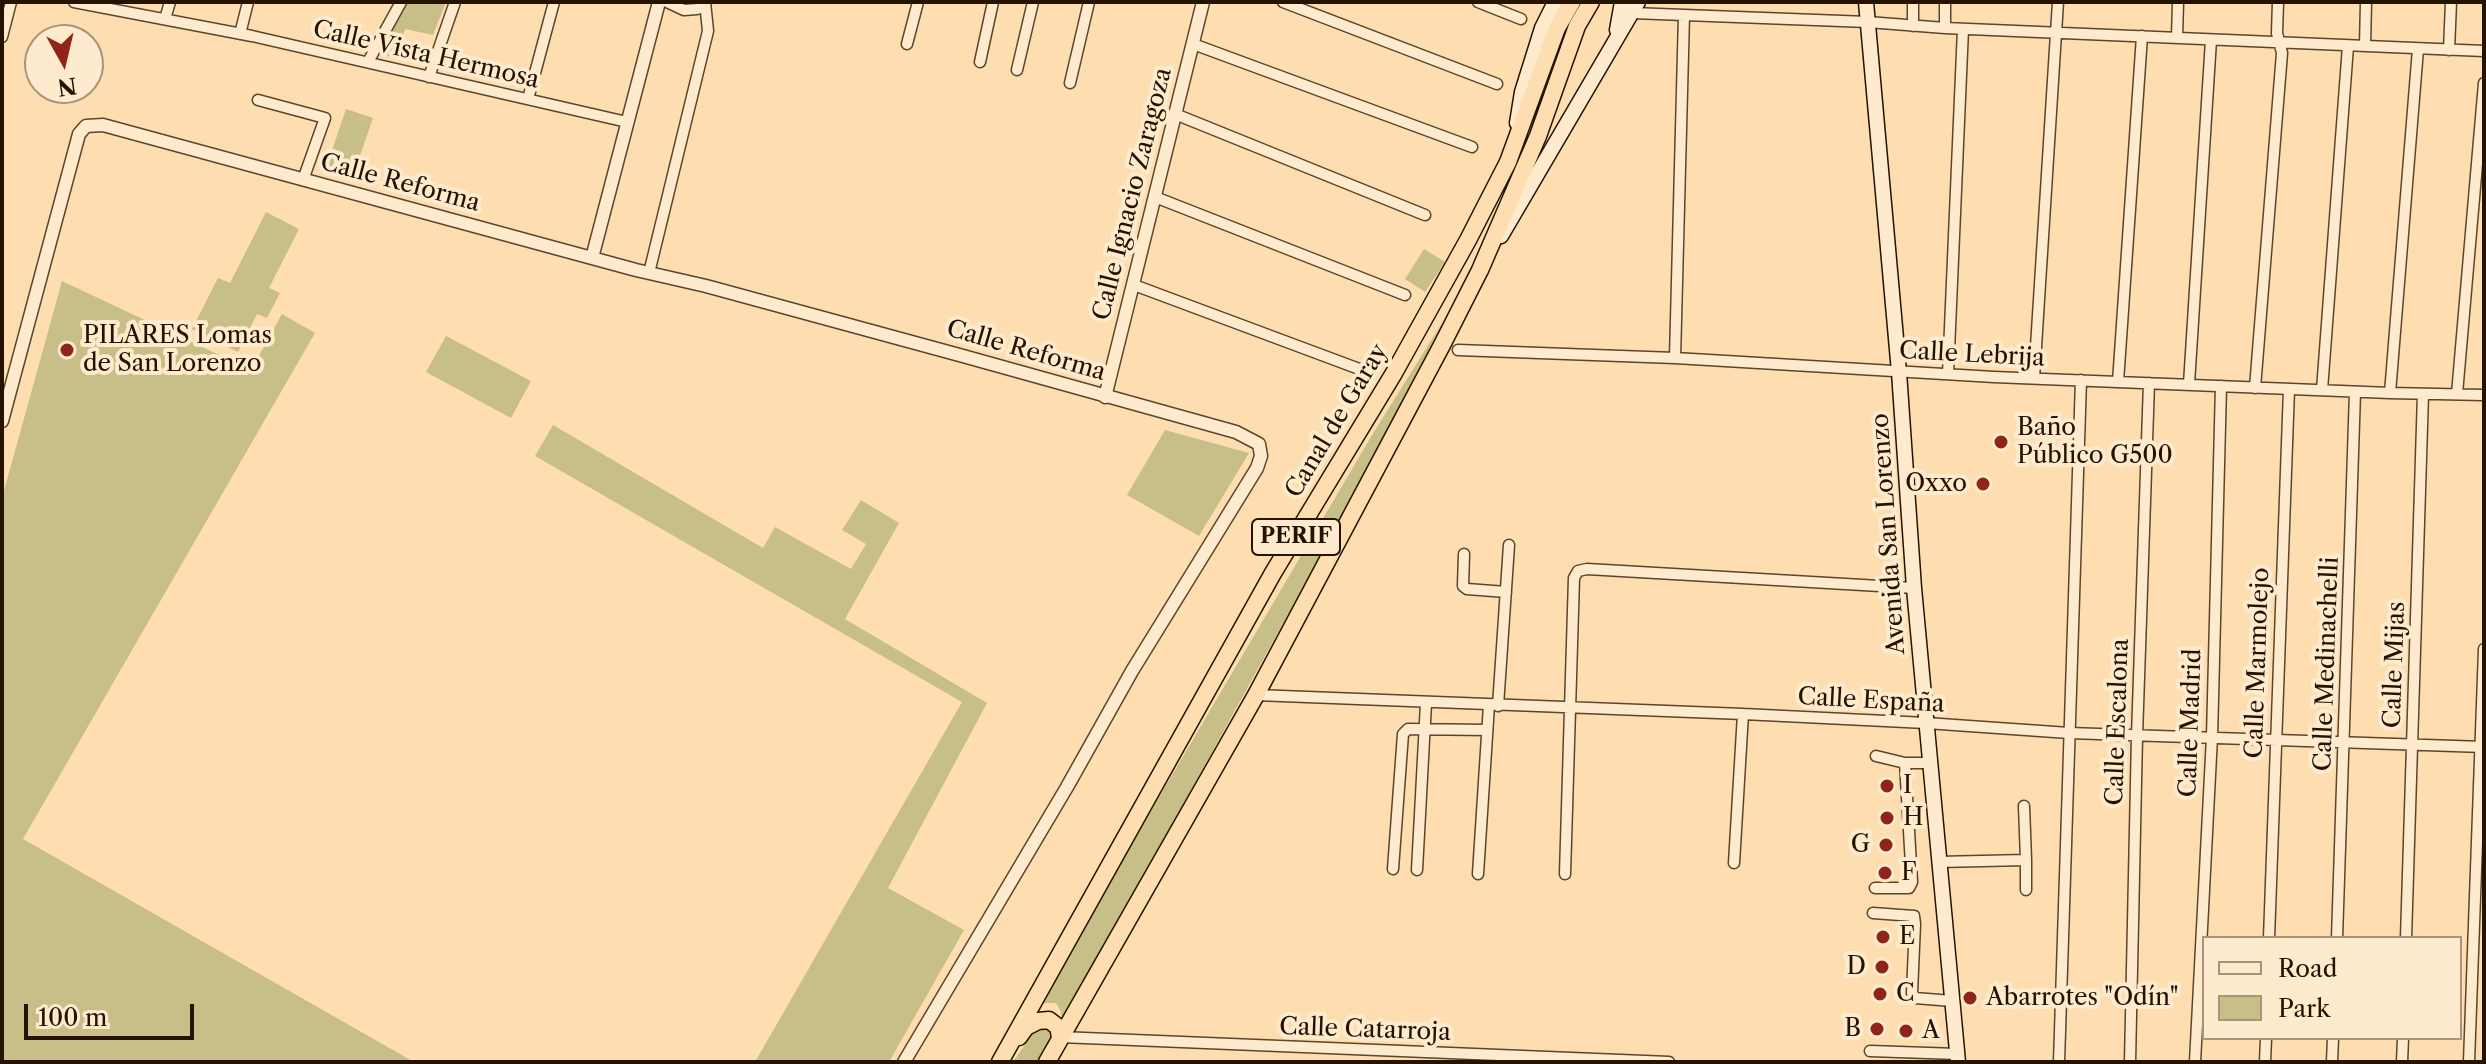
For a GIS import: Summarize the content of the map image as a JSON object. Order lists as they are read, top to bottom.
{
  "streets": {
    "highway": ["Canal de Garay", "PERIF"],
    "main road": ["Avenida San Lorenzo"],
    "street": [
      "Calle Vista Hermosa",
      "Calle Reforma",
      "Calle Ignacio Zaragoza",
      "Calle Lebrija",
      "Calle Marmolejo",
      "Calle Medinachelli",
      "Calle Mijas",
      "Calle España",
      "Calle Escalona",
      "Calle Madrid",
      "Calle Catarroja"
    ]
  },
  "crossings": [
    ["Calle Reforma", "Calle Ignacio Zaragoza"],
    ["Calle Lebrija", "Avenida San Lorenzo"],
    ["Calle Lebrija", "Calle Marmolejo"],
    ["Calle Lebrija", "Calle Medinachelli"],
    ["Calle Lebrija", "Calle Mijas"],
    ["Calle Lebrija", "Calle Escalona"],
    ["Calle Lebrija", "Calle Madrid"],
    ["Avenida San Lorenzo", "Calle España"],
    ["PERIF", "Calle España"],
    ["PERIF", "Calle Catarroja"],
    ["Calle Marmolejo", "Calle España"],
    ["Calle Medinachelli", "Calle España"],
    ["Calle Mijas", "Calle España"],
    ["Calle España", "Calle Escalona"],
    ["Calle España", "Calle Madrid"]
  ],
  "places": [
    "PILARES Lomas de San Lorenzo",
    "Baño Público G500",
    "Oxxo",
    "I",
    "H",
    "G",
    "F",
    "E",
    "D",
    "C",
    "Abarrotes \"Odín\"",
    "B",
    "A"
  ],
  "legend": ["Road", "Park"],
  "scale_bar": "100 m",
  "north": "bottom"
}
